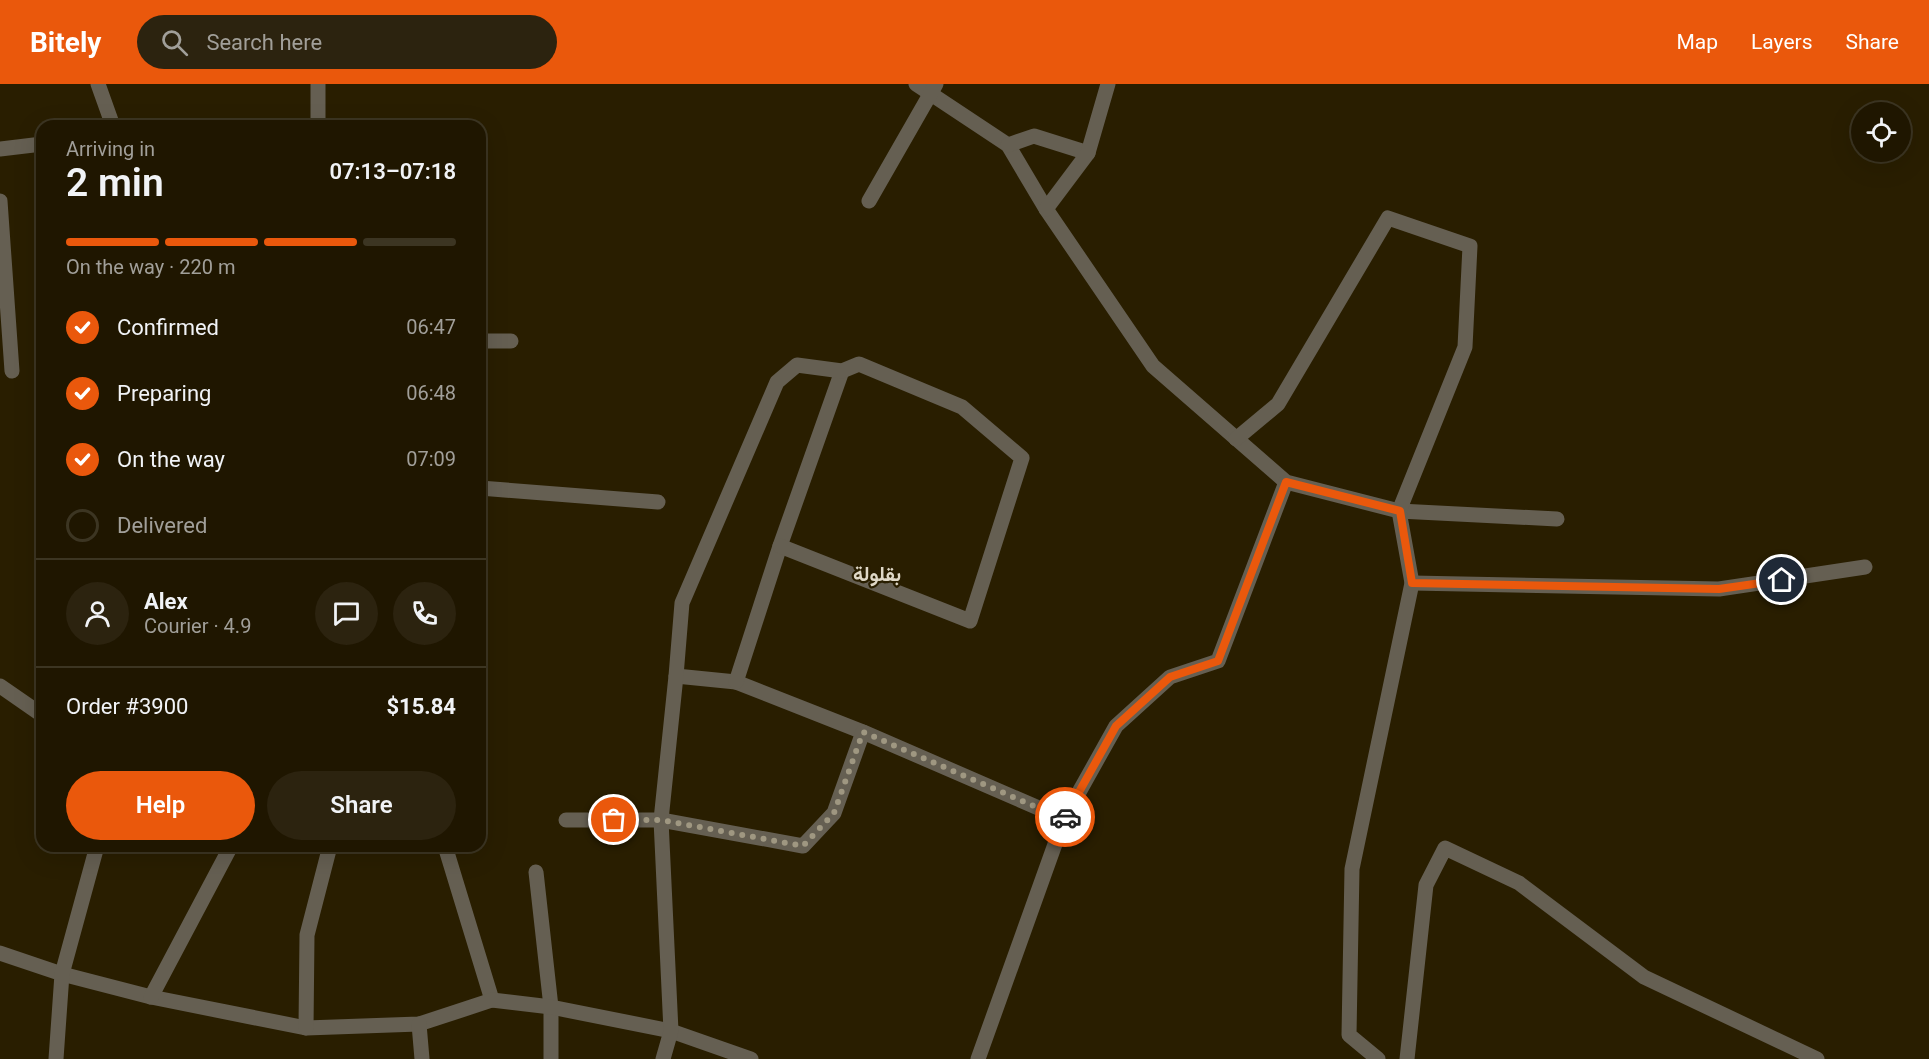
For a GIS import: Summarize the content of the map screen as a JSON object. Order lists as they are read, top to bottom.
{
  "districts": ["بقلولة"],
  "page": {
    "header": "Bitely",
    "search": "Search here",
    "nav": ["Map", "Layers", "Share"],
    "heading": ["2 min", "Arriving in", "07:13–07:18"],
    "panel": [
      "Alex",
      "Courier · 4.9",
      "Order #3900",
      "$15.84"
    ],
    "bar": "On the way · 220 m",
    "list": [
      ["Confirmed", "06:47"],
      ["Preparing", "06:48"],
      ["On the way", "07:09"],
      "Delivered"
    ],
    "buttons": ["Help", "Share"]
  }
}
